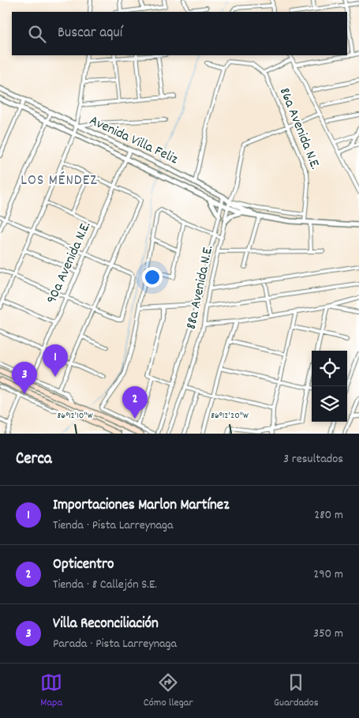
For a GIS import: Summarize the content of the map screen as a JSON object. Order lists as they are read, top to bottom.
{
  "streets": {
    "street": [
      "86a Avenida N.E.",
      "Avenida Villa Feliz",
      "90a Avenida N.E.",
      "88a Avenida N.E."
    ]
  },
  "crossings": [
    ["86a Avenida N.E.", "Avenida Villa Feliz"],
    ["86a Avenida N.E.", "88a Avenida N.E."],
    ["Avenida Villa Feliz", "90a Avenida N.E."],
    ["Avenida Villa Feliz", "88a Avenida N.E."]
  ],
  "districts": ["LOS MÉNDEZ"],
  "page": {
    "search": "Buscar aquí",
    "pins": ["1", "3", "2"],
    "heading": ["Cerca", "3 resultados"],
    "list": [
      {
        "mark": "1",
        "name": "Importaciones Marlon Martínez",
        "note": "Tienda · Pista Larreynaga",
        "value": "280 m"
      },
      {
        "mark": "2",
        "name": "Opticentro",
        "note": "Tienda · 8 Callejón S.E.",
        "value": "290 m"
      },
      {
        "mark": "3",
        "name": "Villa Reconciliación",
        "note": "Parada · Pista Larreynaga",
        "value": "350 m"
      }
    ],
    "nav": ["Mapa", "Cómo llegar", "Guardados"]
  },
  "coordinates": ["86°12'10\"W", "86°12'20\"W"]
}
